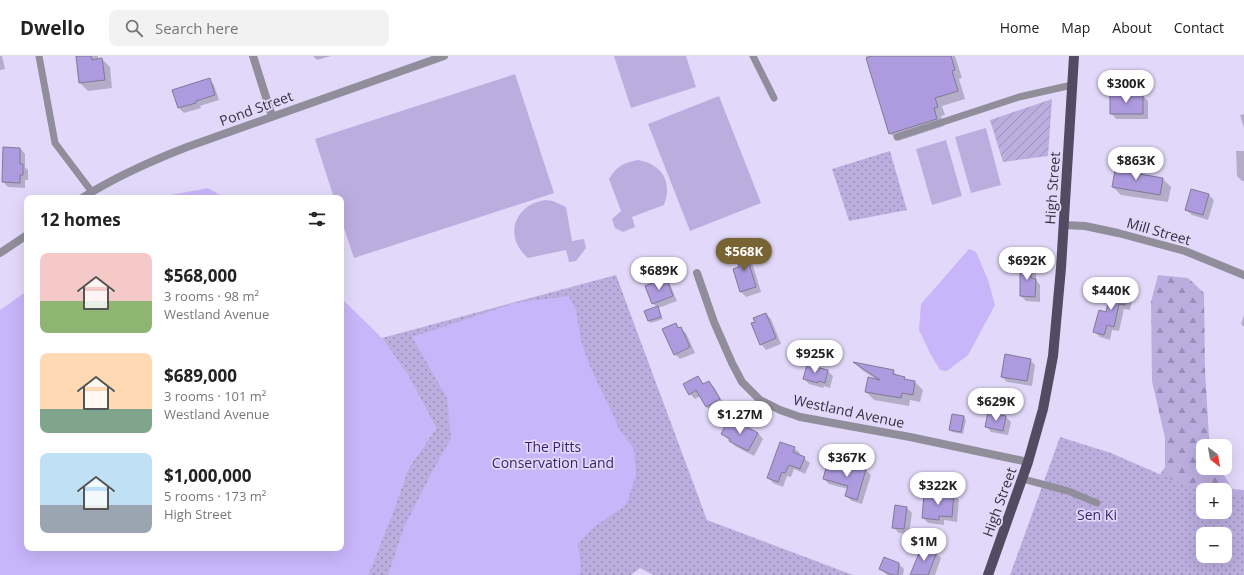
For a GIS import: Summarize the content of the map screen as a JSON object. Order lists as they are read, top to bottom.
{
  "streets": {
    "main road": ["High Street"],
    "street": ["Pond Street", "Mill Street", "Westland Avenue"]
  },
  "crossings": [
    ["High Street", "Mill Street"],
    ["High Street", "Westland Avenue"]
  ],
  "parks": ["The Pitts Conservation Land", "Sen Ki"],
  "north": "bottom right",
  "page": {
    "header": "Dwello",
    "search": "Search here",
    "nav": [
      "Home",
      "Map",
      "About",
      "Contact"
    ],
    "price": [
      "$300K",
      "$863K",
      "$568K",
      "$692K",
      "$689K",
      "$440K",
      "$925K",
      "$629K",
      "$1.27M",
      "$367K",
      "$322K",
      "$1M"
    ],
    "heading": "12 homes",
    "list": [
      {
        "name": "$568,000",
        "note": "3 rooms · 98 m² · Westland Avenue"
      },
      {
        "name": "$689,000",
        "note": "3 rooms · 101 m² · Westland Avenue"
      },
      {
        "name": "$1,000,000",
        "note": "5 rooms · 173 m² · High Street"
      }
    ],
    "map_buttons": ["+", "−"]
  }
}
